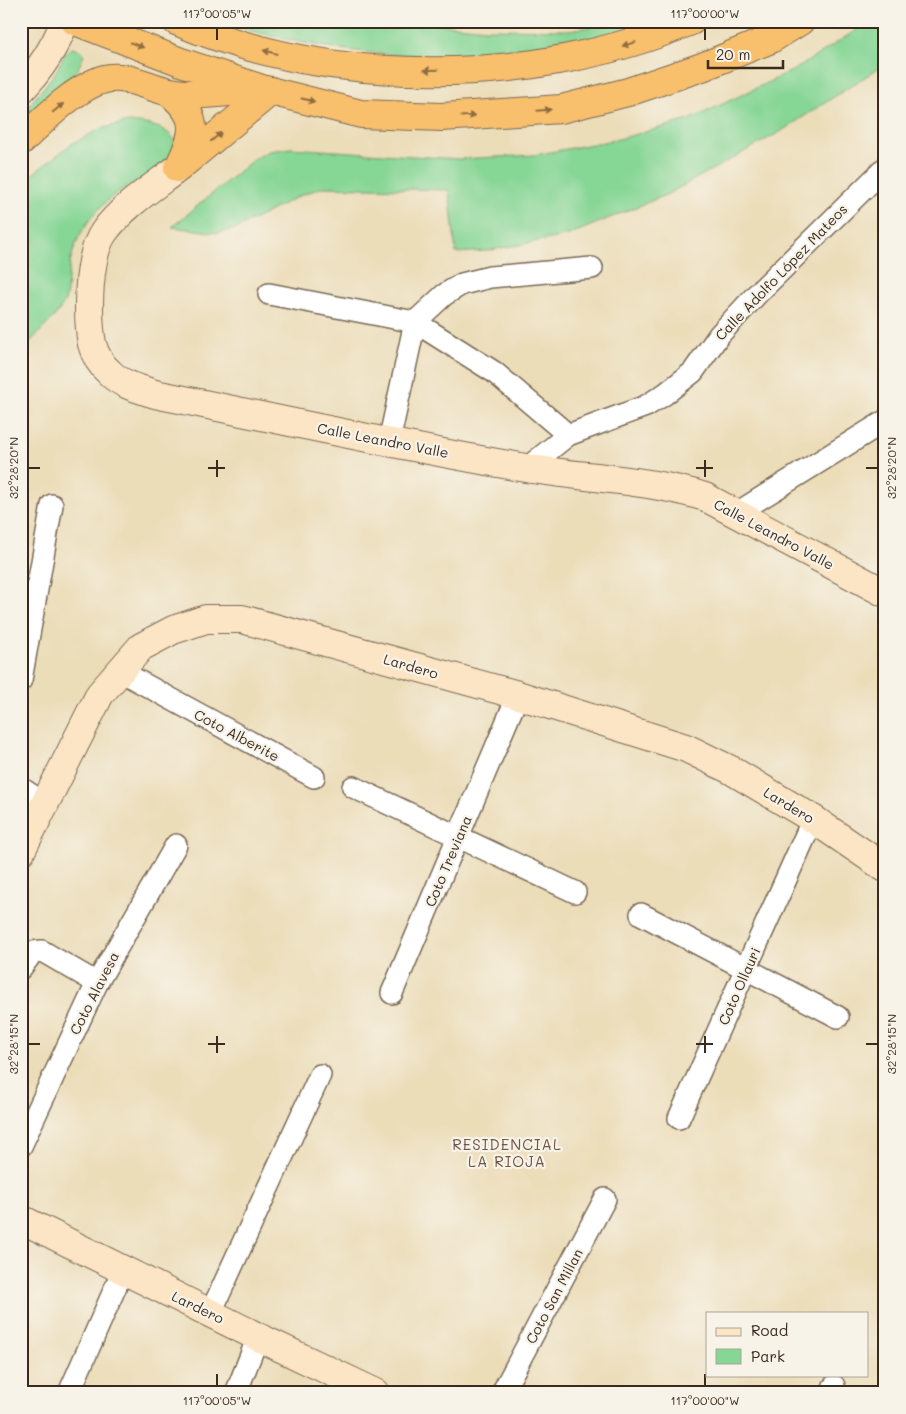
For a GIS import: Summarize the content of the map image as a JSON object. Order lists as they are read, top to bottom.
{
  "streets": {
    "street": [
      "Calle Adolfo López Mateos",
      "Calle Leandro Valle",
      "Lardero",
      "Coto Alberite",
      "Coto Treviana",
      "Coto Ollauri",
      "Coto Alavesa",
      "Coto San Millan"
    ]
  },
  "crossings": [
    ["Calle Adolfo López Mateos", "Calle Leandro Valle"],
    ["Lardero", "Coto Alberite"],
    ["Lardero", "Coto Treviana"],
    ["Lardero", "Coto Ollauri"]
  ],
  "districts": ["RESIDENCIAL LA RIOJA"],
  "legend": ["Road", "Park"],
  "scale_bar": "20 m",
  "coordinates": [
    "117°00'05\"W",
    "117°00'00\"W",
    "32°28'20\"N",
    "32°28'15\"N"
  ]
}
